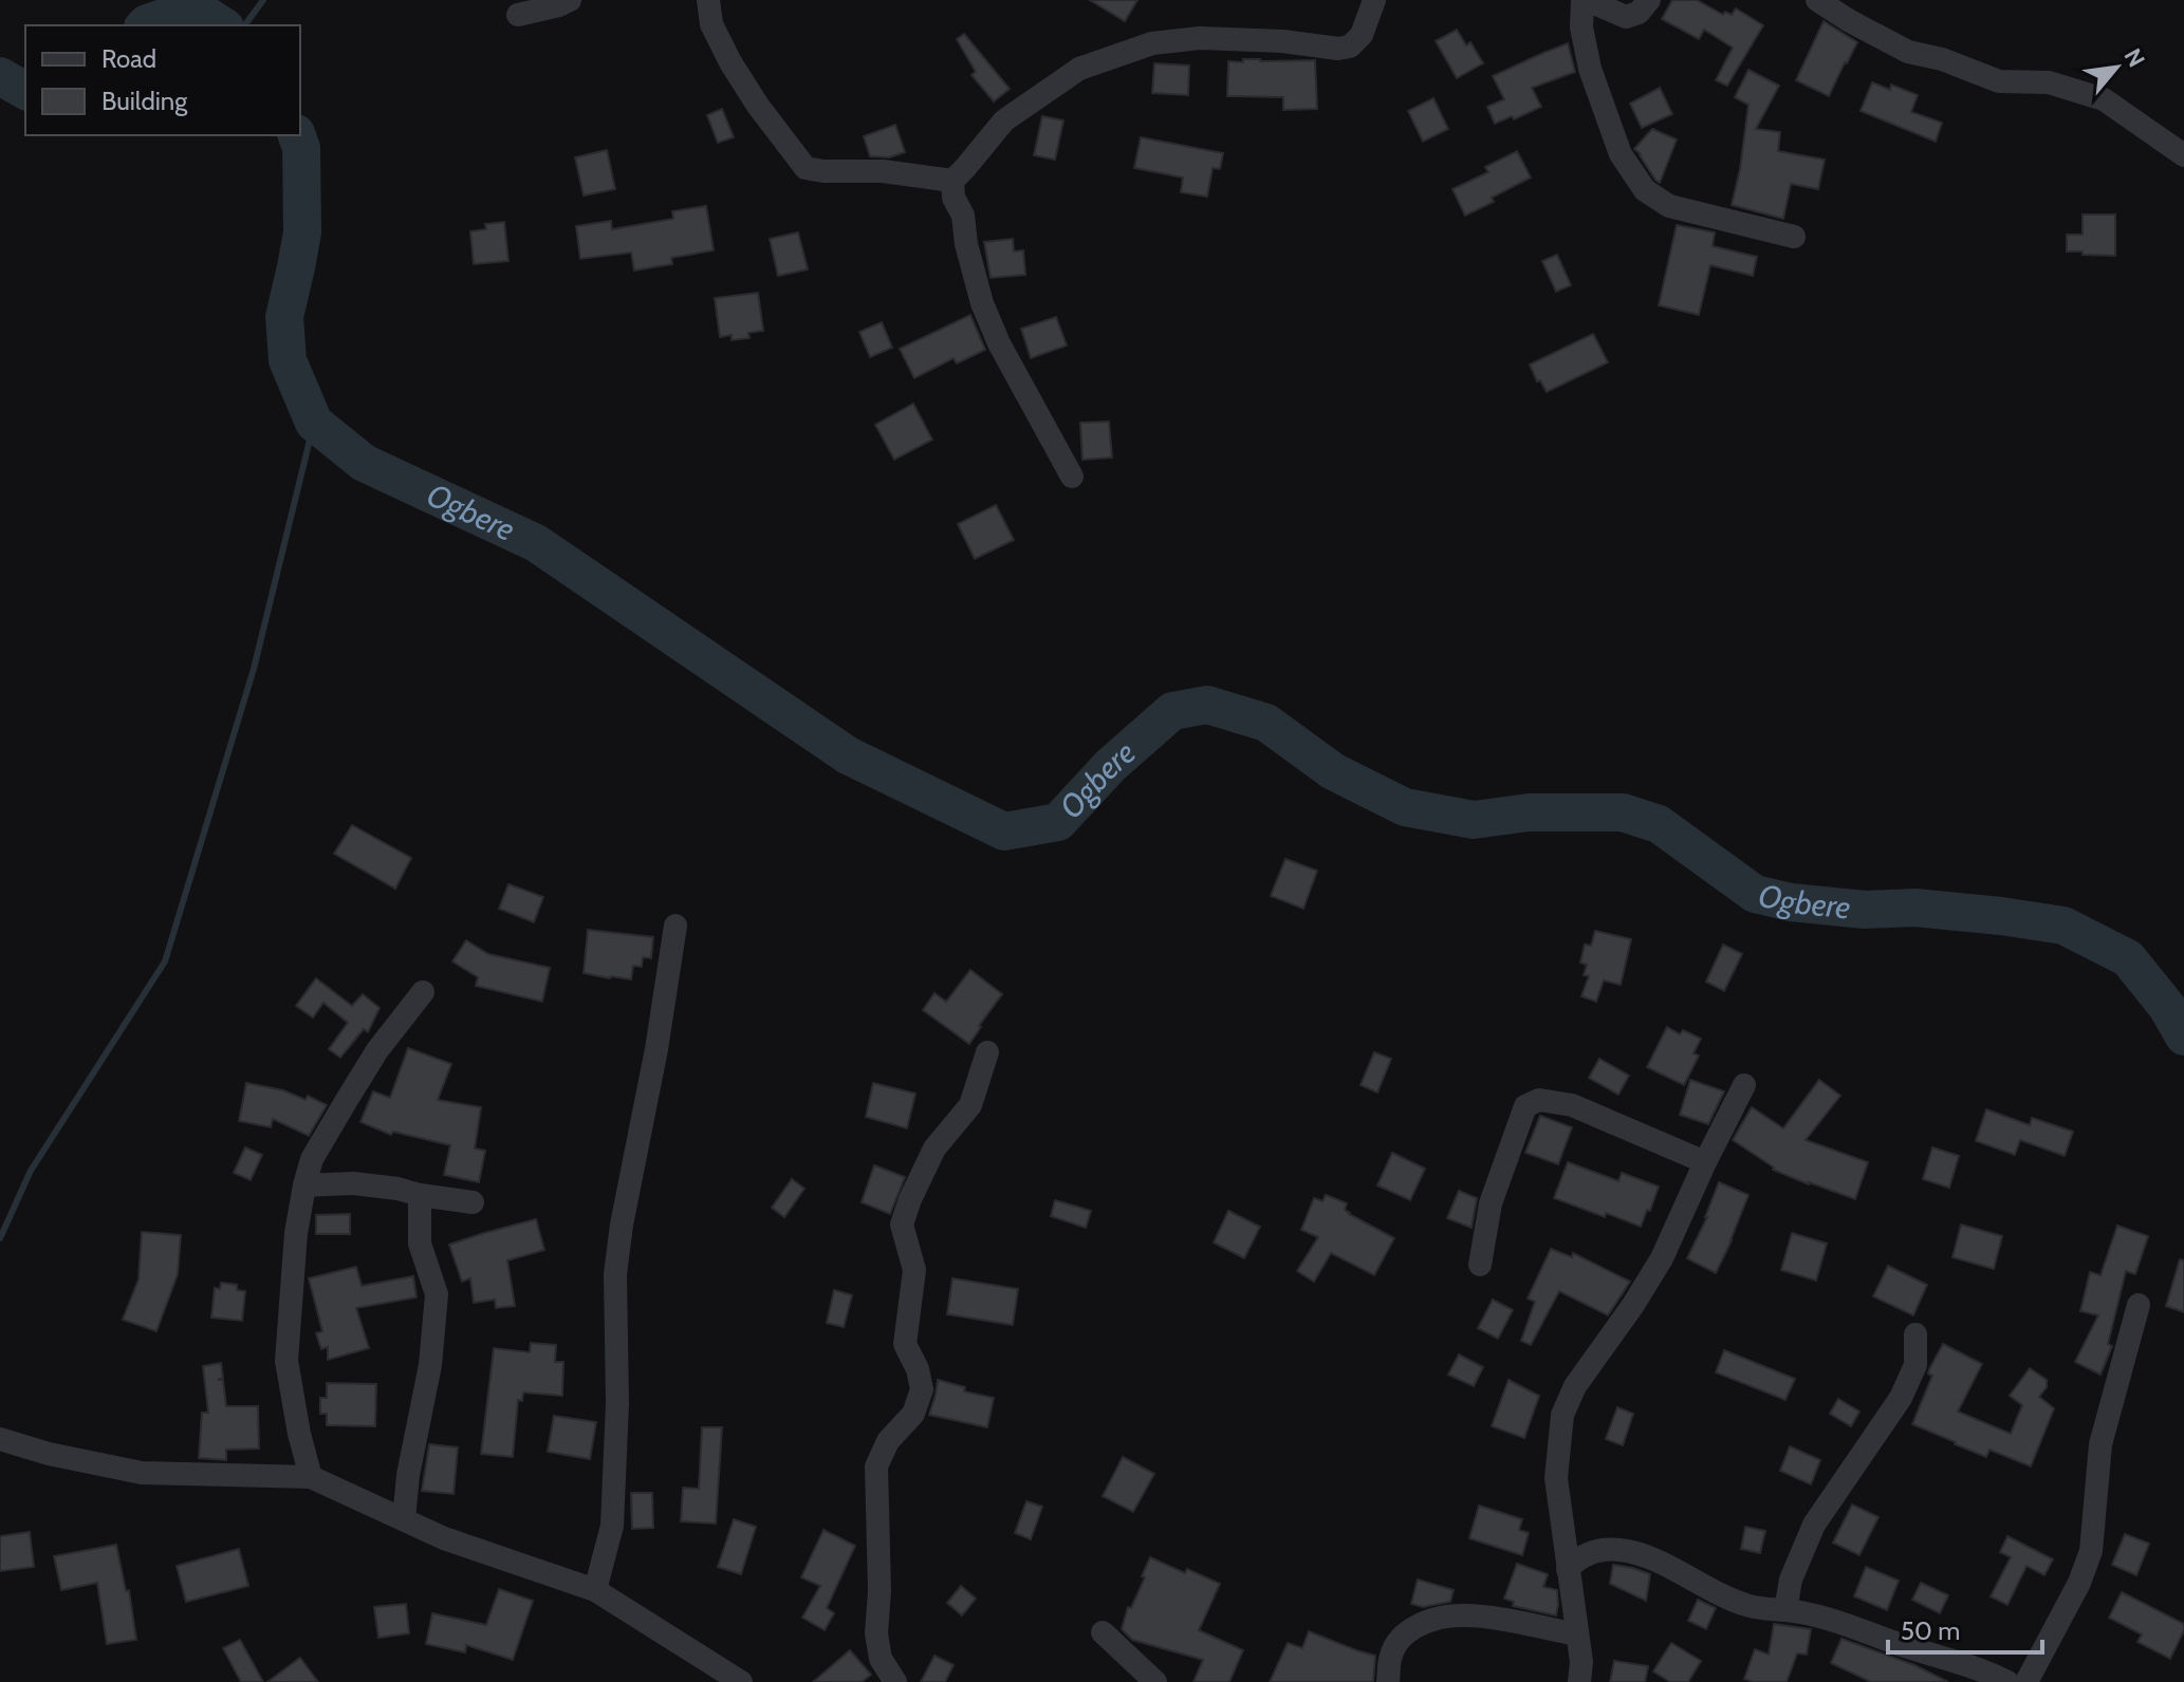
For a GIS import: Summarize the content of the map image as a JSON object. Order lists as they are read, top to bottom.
{
  "water": ["Ogbere"],
  "legend": ["Road", "Building"],
  "scale_bar": "50 m",
  "north": "top right"
}
